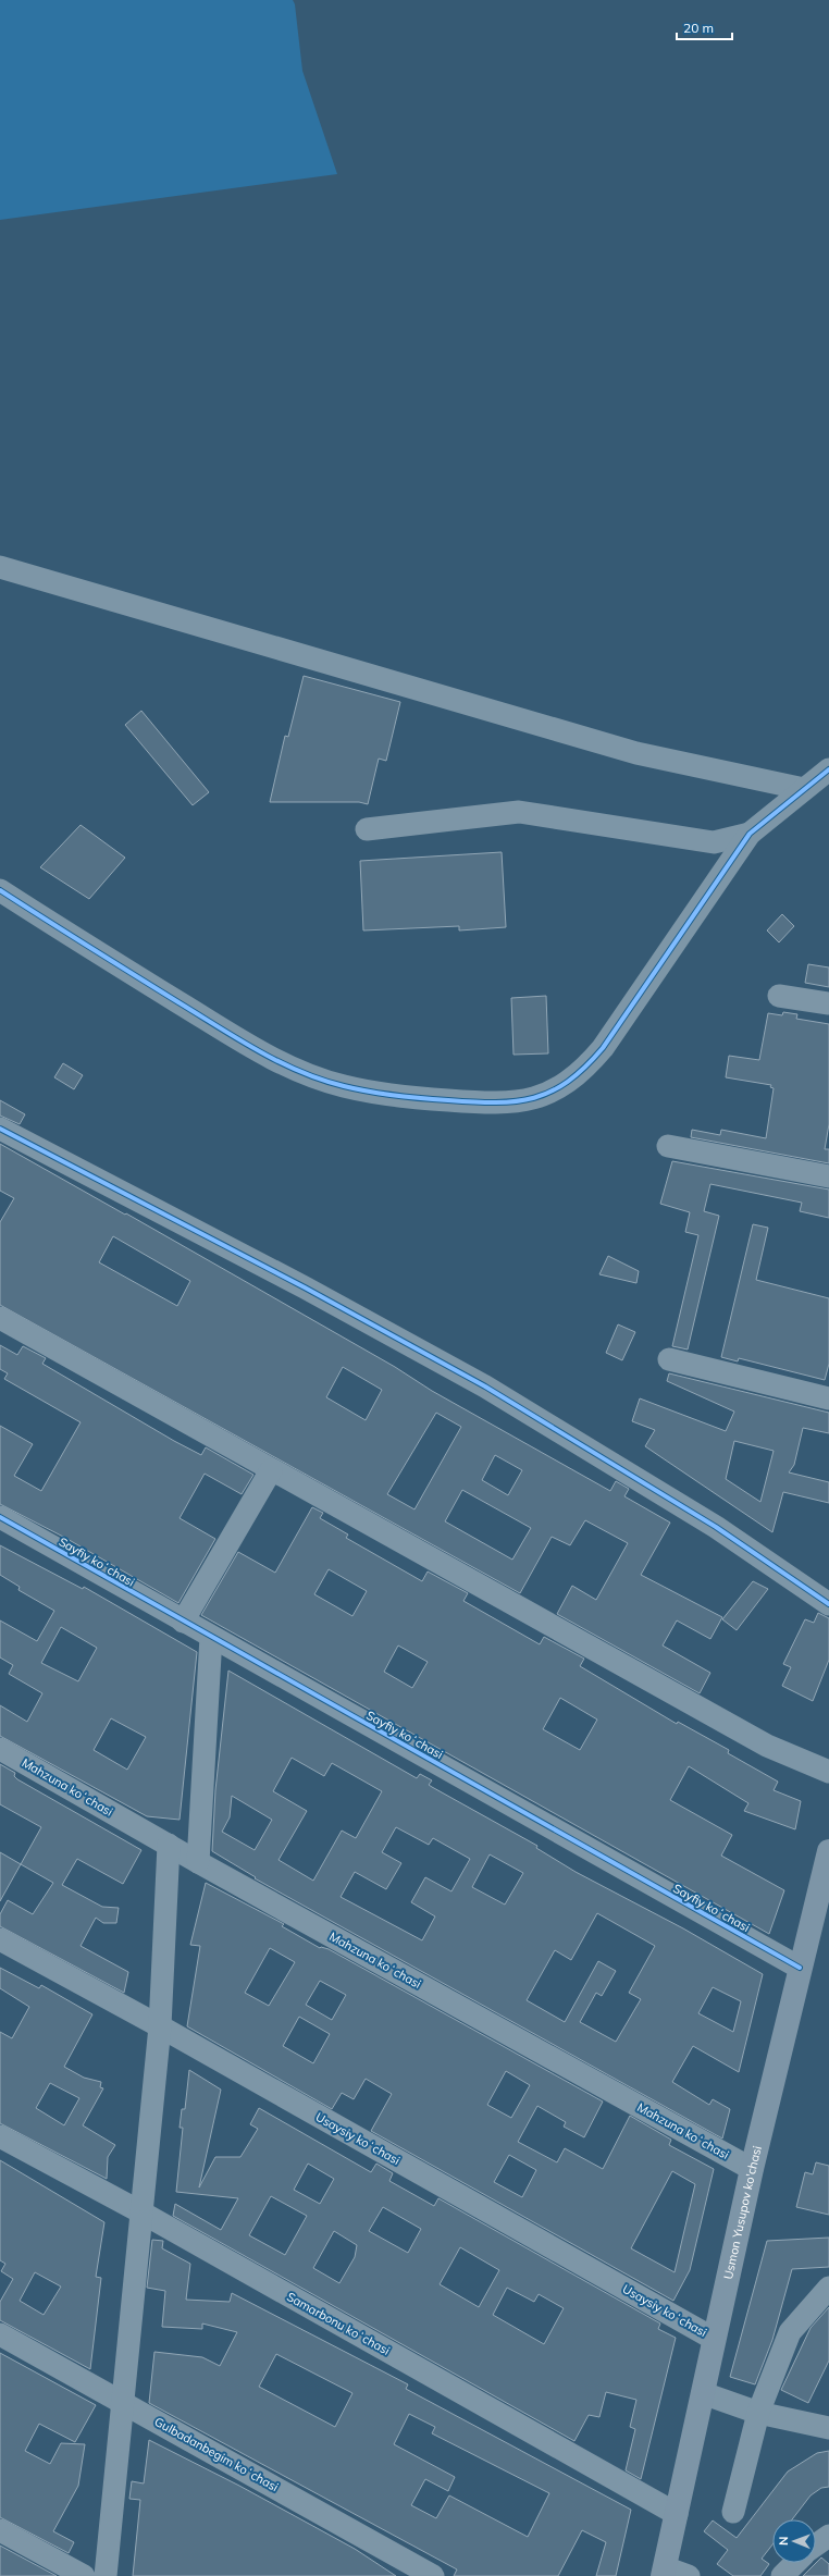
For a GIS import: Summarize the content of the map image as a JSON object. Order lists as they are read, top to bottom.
{
  "streets": {
    "main road": ["Usmon Yusupov ko'chasi"],
    "street": [
      "Sayfiy koʻchasi",
      "Mahzuna koʻchasi",
      "Usaysiy koʻchasi",
      "Samarbonu koʻchasi",
      "Gulbadanbegim koʻchasi"
    ]
  },
  "crossings": [
    ["Sayfiy koʻchasi", "Usmon Yusupov ko'chasi"],
    ["Mahzuna koʻchasi", "Usmon Yusupov ko'chasi"],
    ["Usaysiy koʻchasi", "Usmon Yusupov ko'chasi"],
    ["Usmon Yusupov ko'chasi", "Samarbonu koʻchasi"]
  ],
  "scale_bar": "20 m",
  "north": "left"
}
